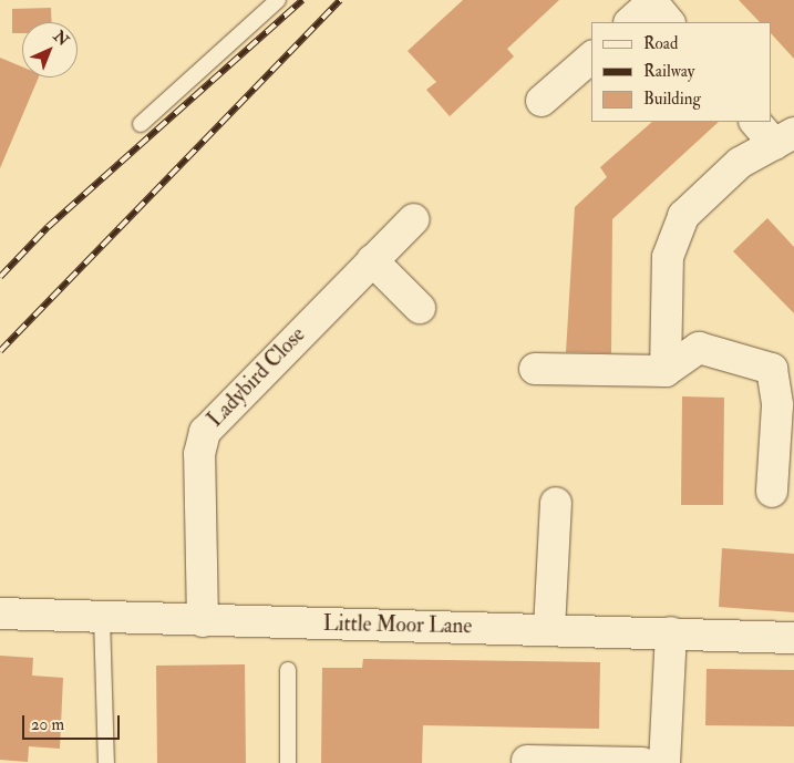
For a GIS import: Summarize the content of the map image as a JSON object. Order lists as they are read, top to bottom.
{
  "streets": {
    "street": ["Ladybird Close", "Little Moor Lane"]
  },
  "crossings": [
    ["Ladybird Close", "Little Moor Lane"]
  ],
  "legend": ["Road", "Railway", "Building"],
  "scale_bar": "20 m",
  "north": "top right"
}
